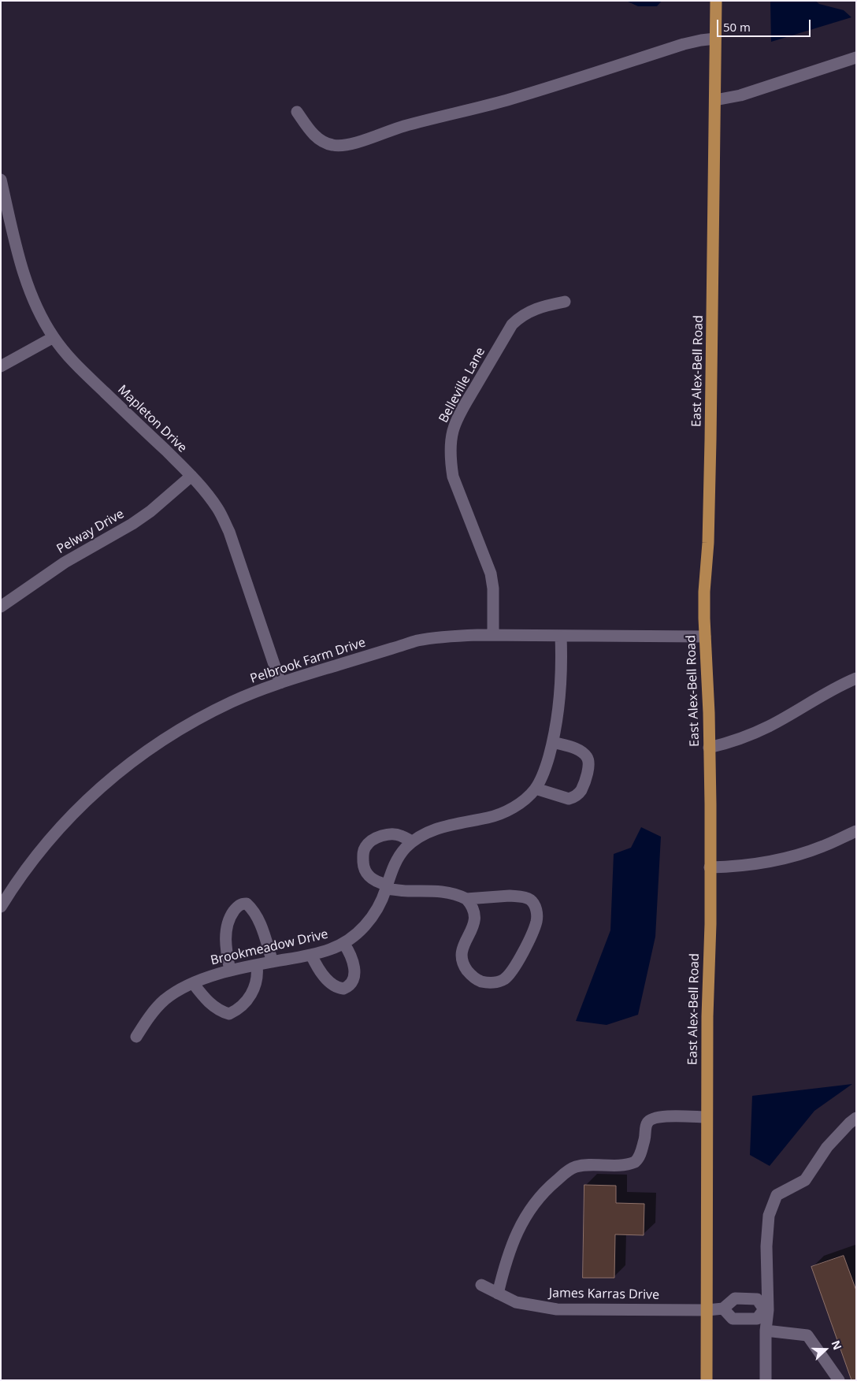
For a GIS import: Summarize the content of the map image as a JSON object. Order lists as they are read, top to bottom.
{
  "streets": {
    "main road": ["East Alex-Bell Road"],
    "street": [
      "Belleville Lane",
      "Mapleton Drive",
      "Pelway Drive",
      "Pelbrook Farm Drive",
      "Brookmeadow Drive",
      "James Karras Drive"
    ]
  },
  "crossings": [
    ["East Alex-Bell Road", "Pelbrook Farm Drive"],
    ["East Alex-Bell Road", "James Karras Drive"],
    ["Belleville Lane", "Pelbrook Farm Drive"],
    ["Mapleton Drive", "Pelway Drive"],
    ["Mapleton Drive", "Pelbrook Farm Drive"],
    ["Pelbrook Farm Drive", "Brookmeadow Drive"]
  ],
  "scale_bar": "50 m",
  "north": "right"
}
